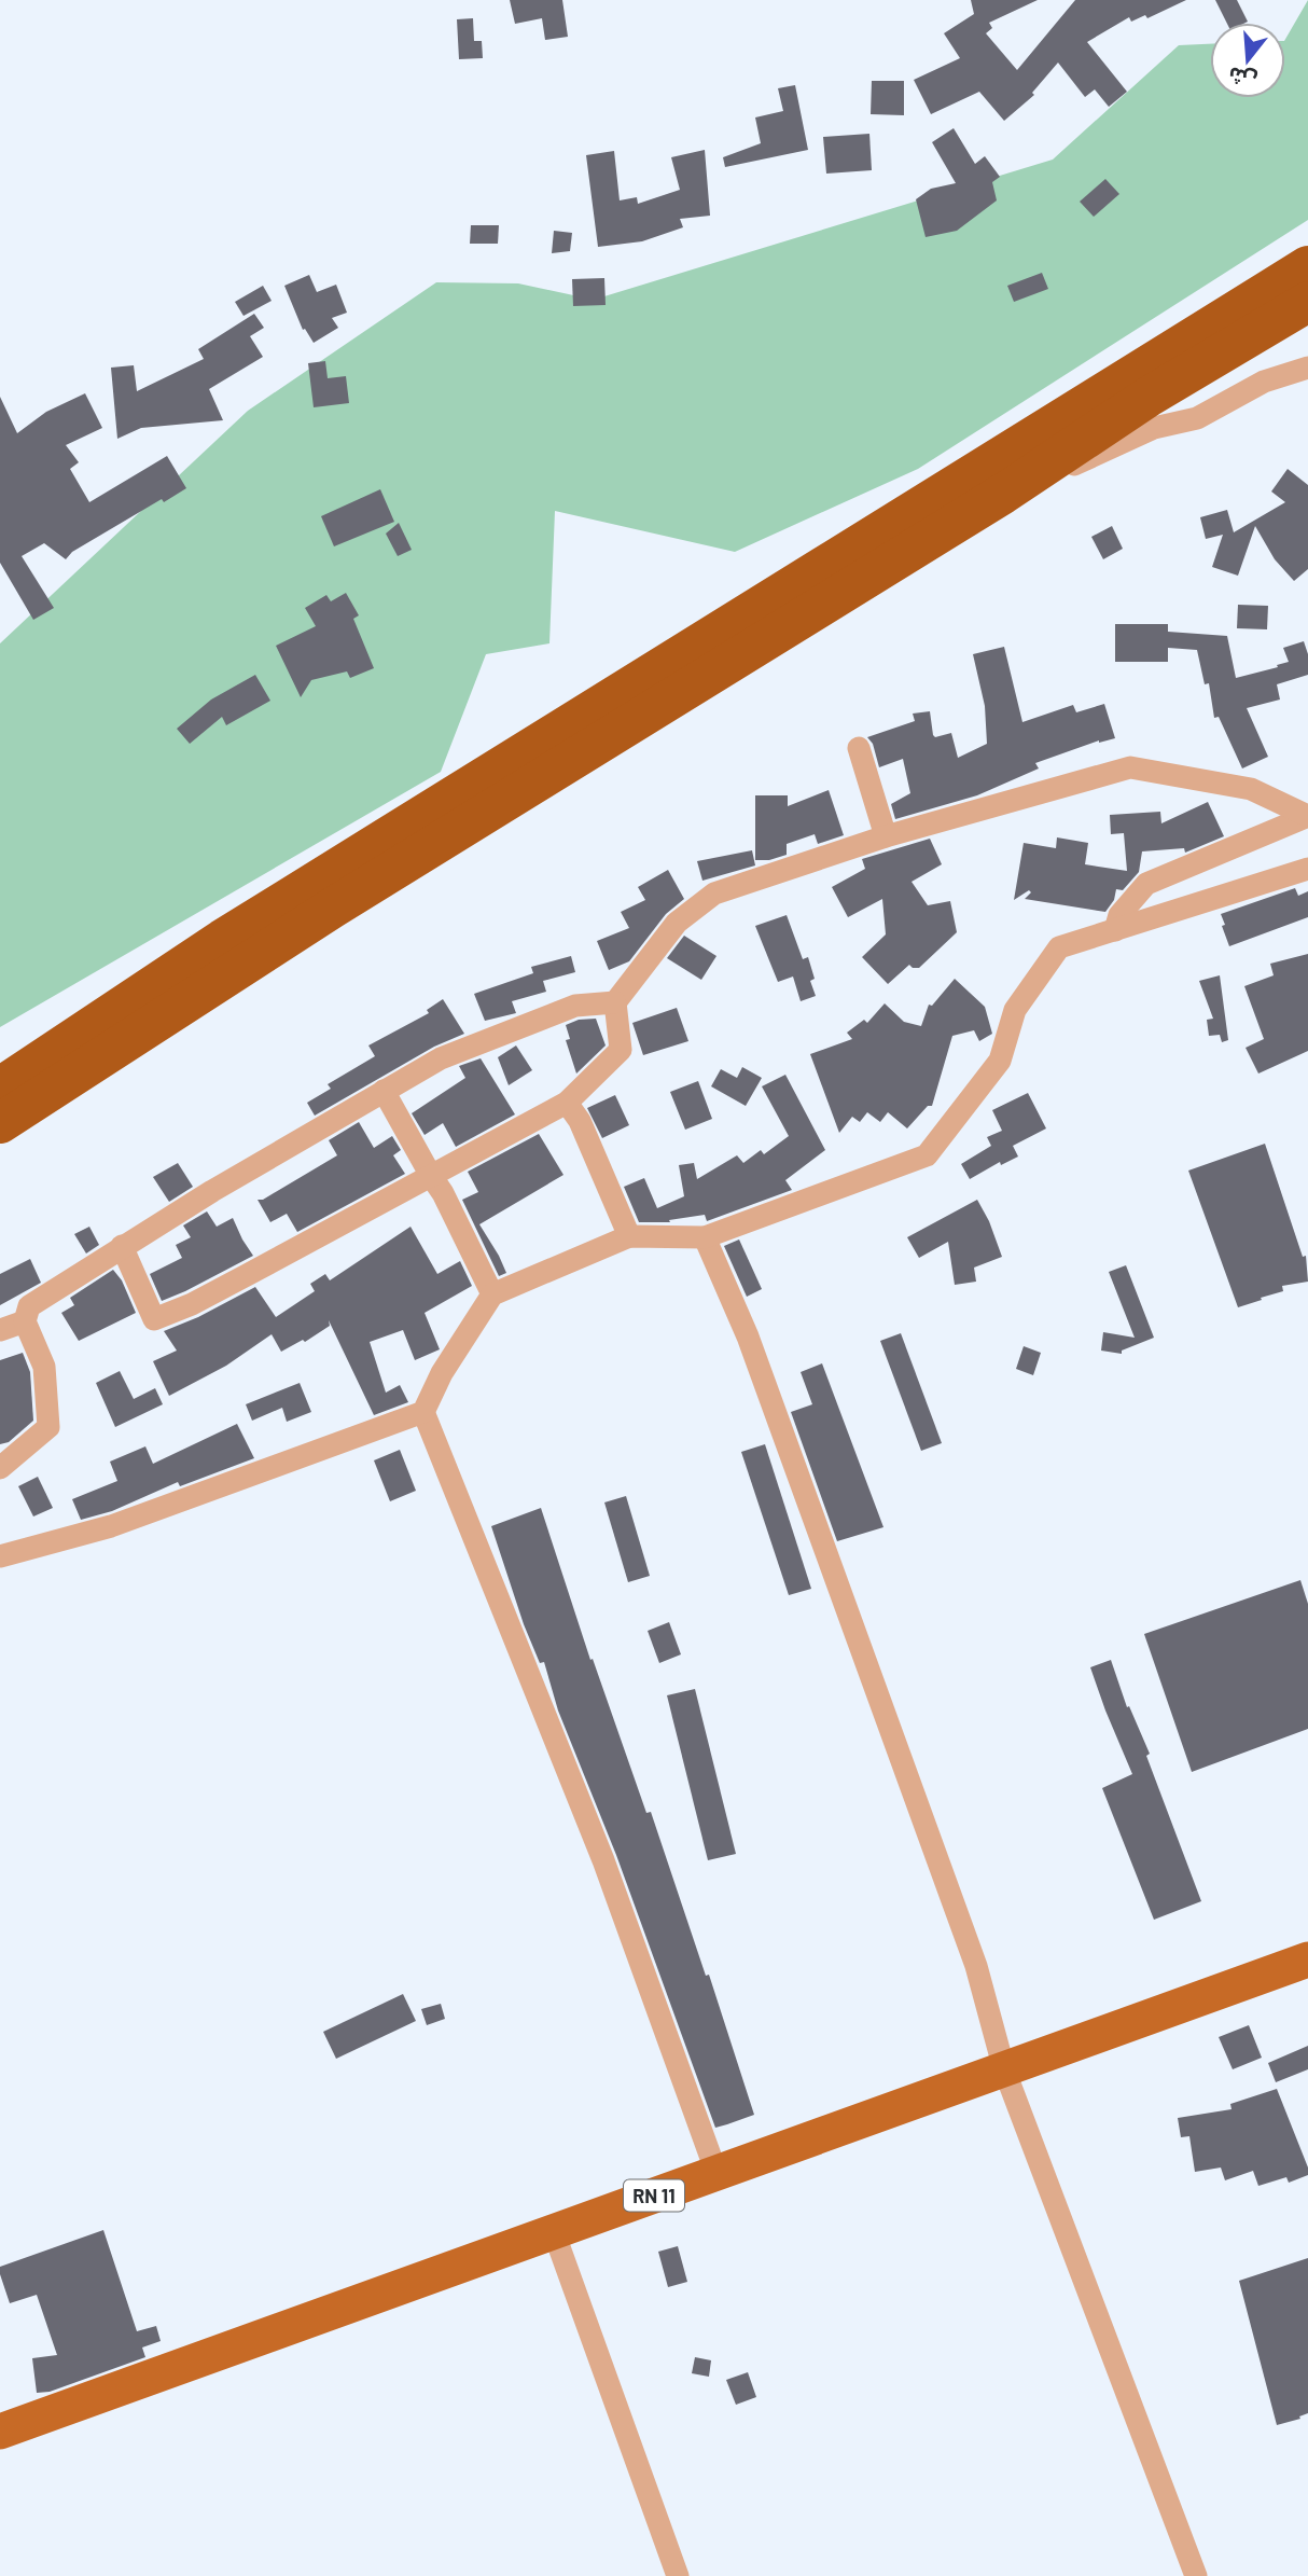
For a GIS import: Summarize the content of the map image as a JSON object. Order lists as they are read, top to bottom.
{
  "streets": {
    "main road": ["RN 11"]
  },
  "north": "bottom"
}
